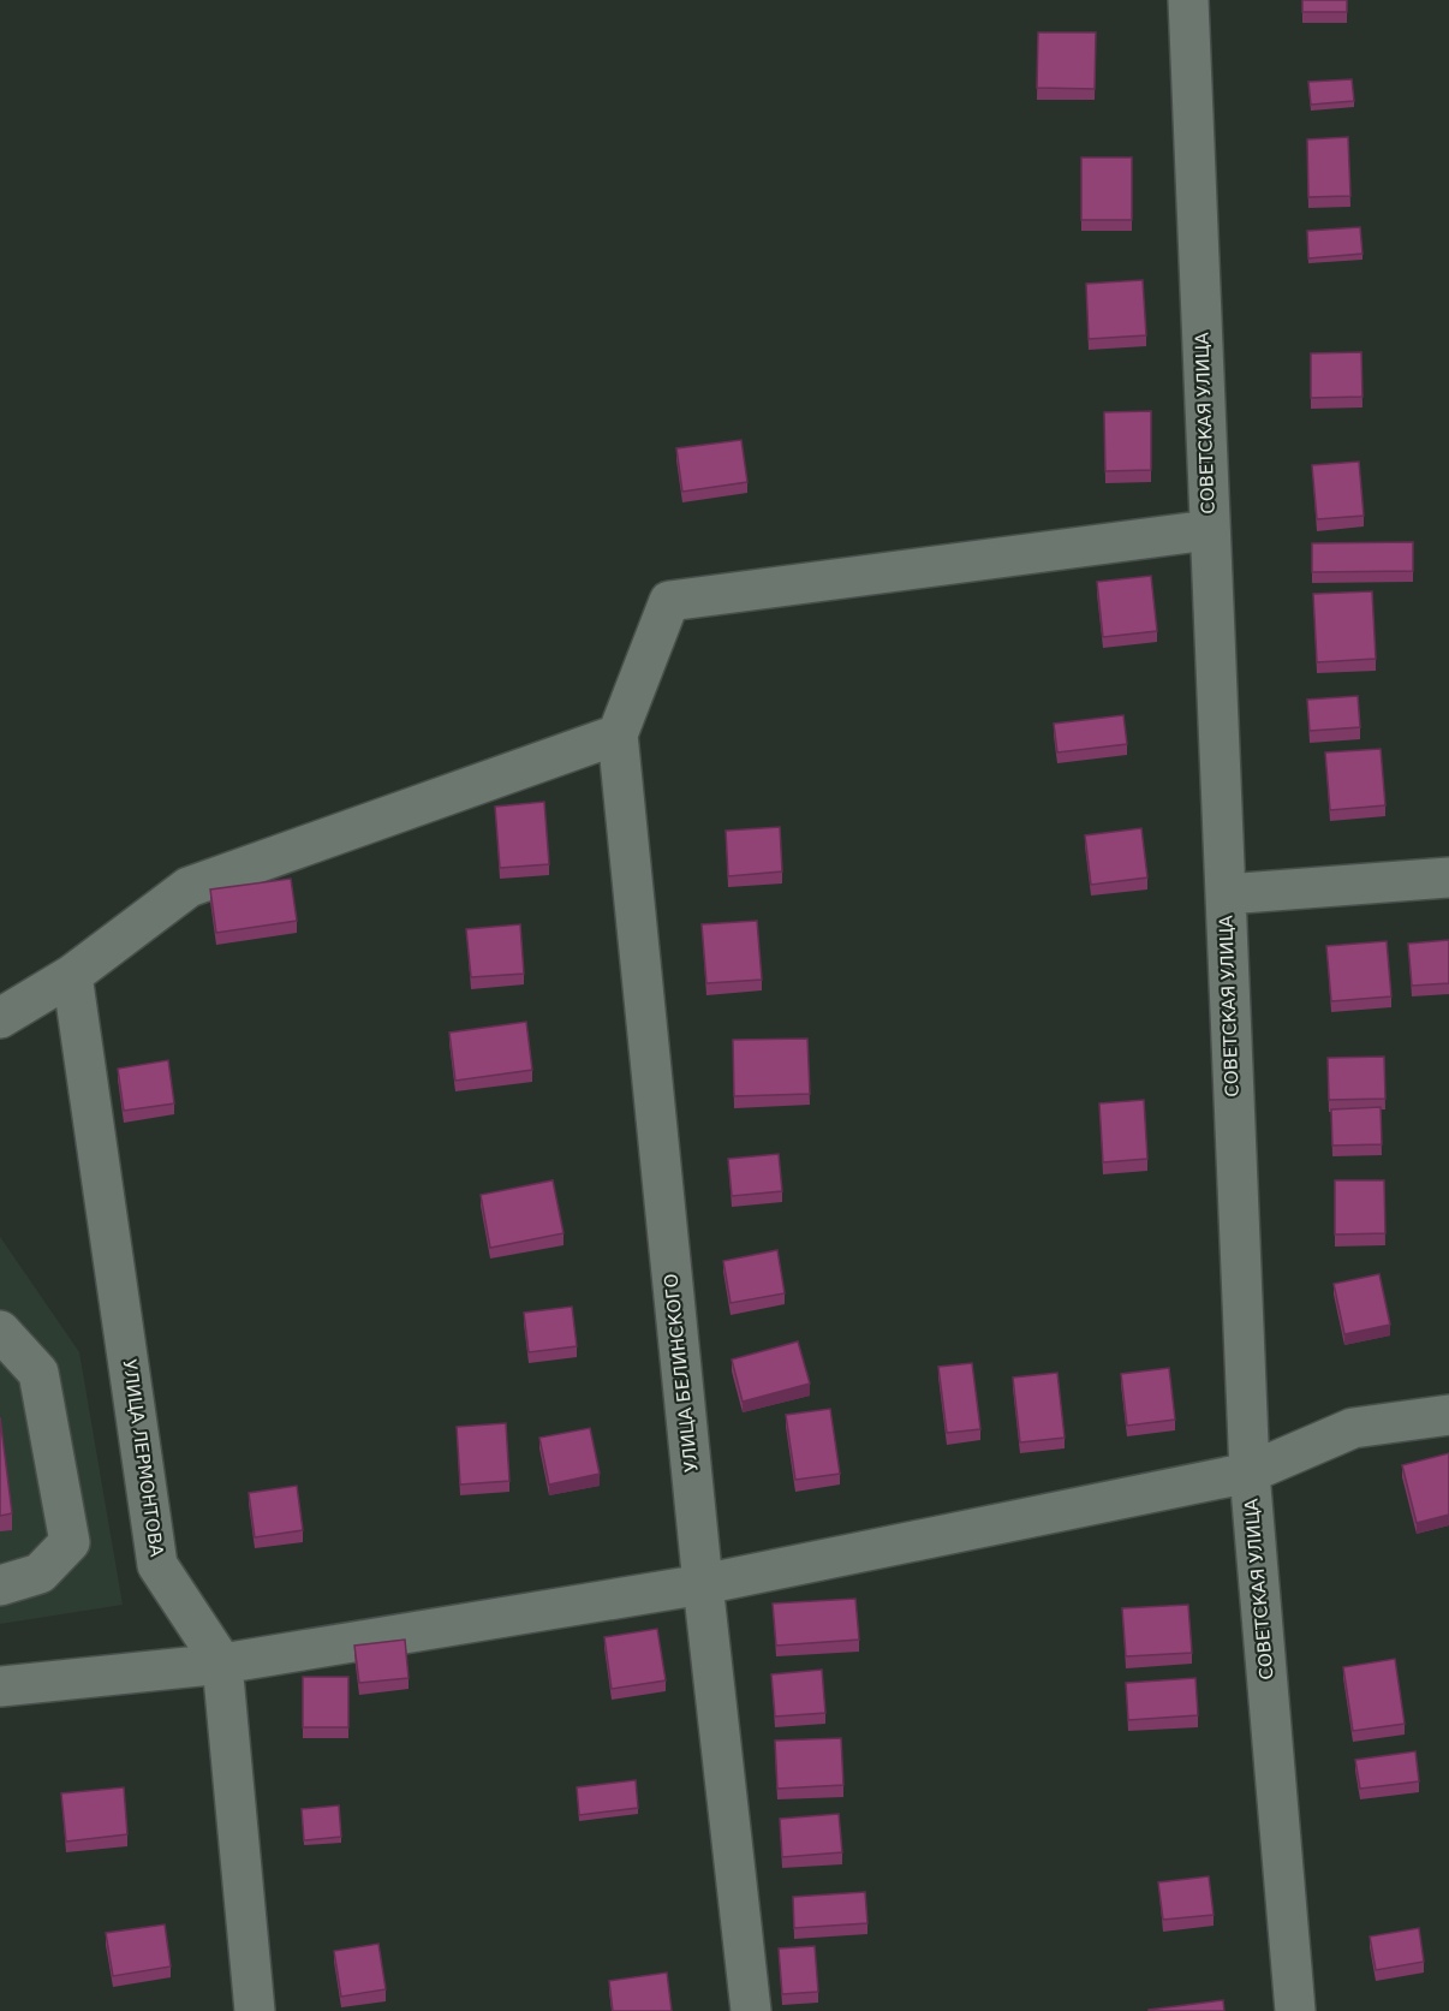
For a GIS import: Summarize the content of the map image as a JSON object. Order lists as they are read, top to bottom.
{
  "streets": {
    "street": ["СОВЕТСКАЯ УЛИЦА", "УЛИЦА БЕЛИНСКОГО", "УЛИЦА ЛЕРМОНТОВА"]
  }
}
